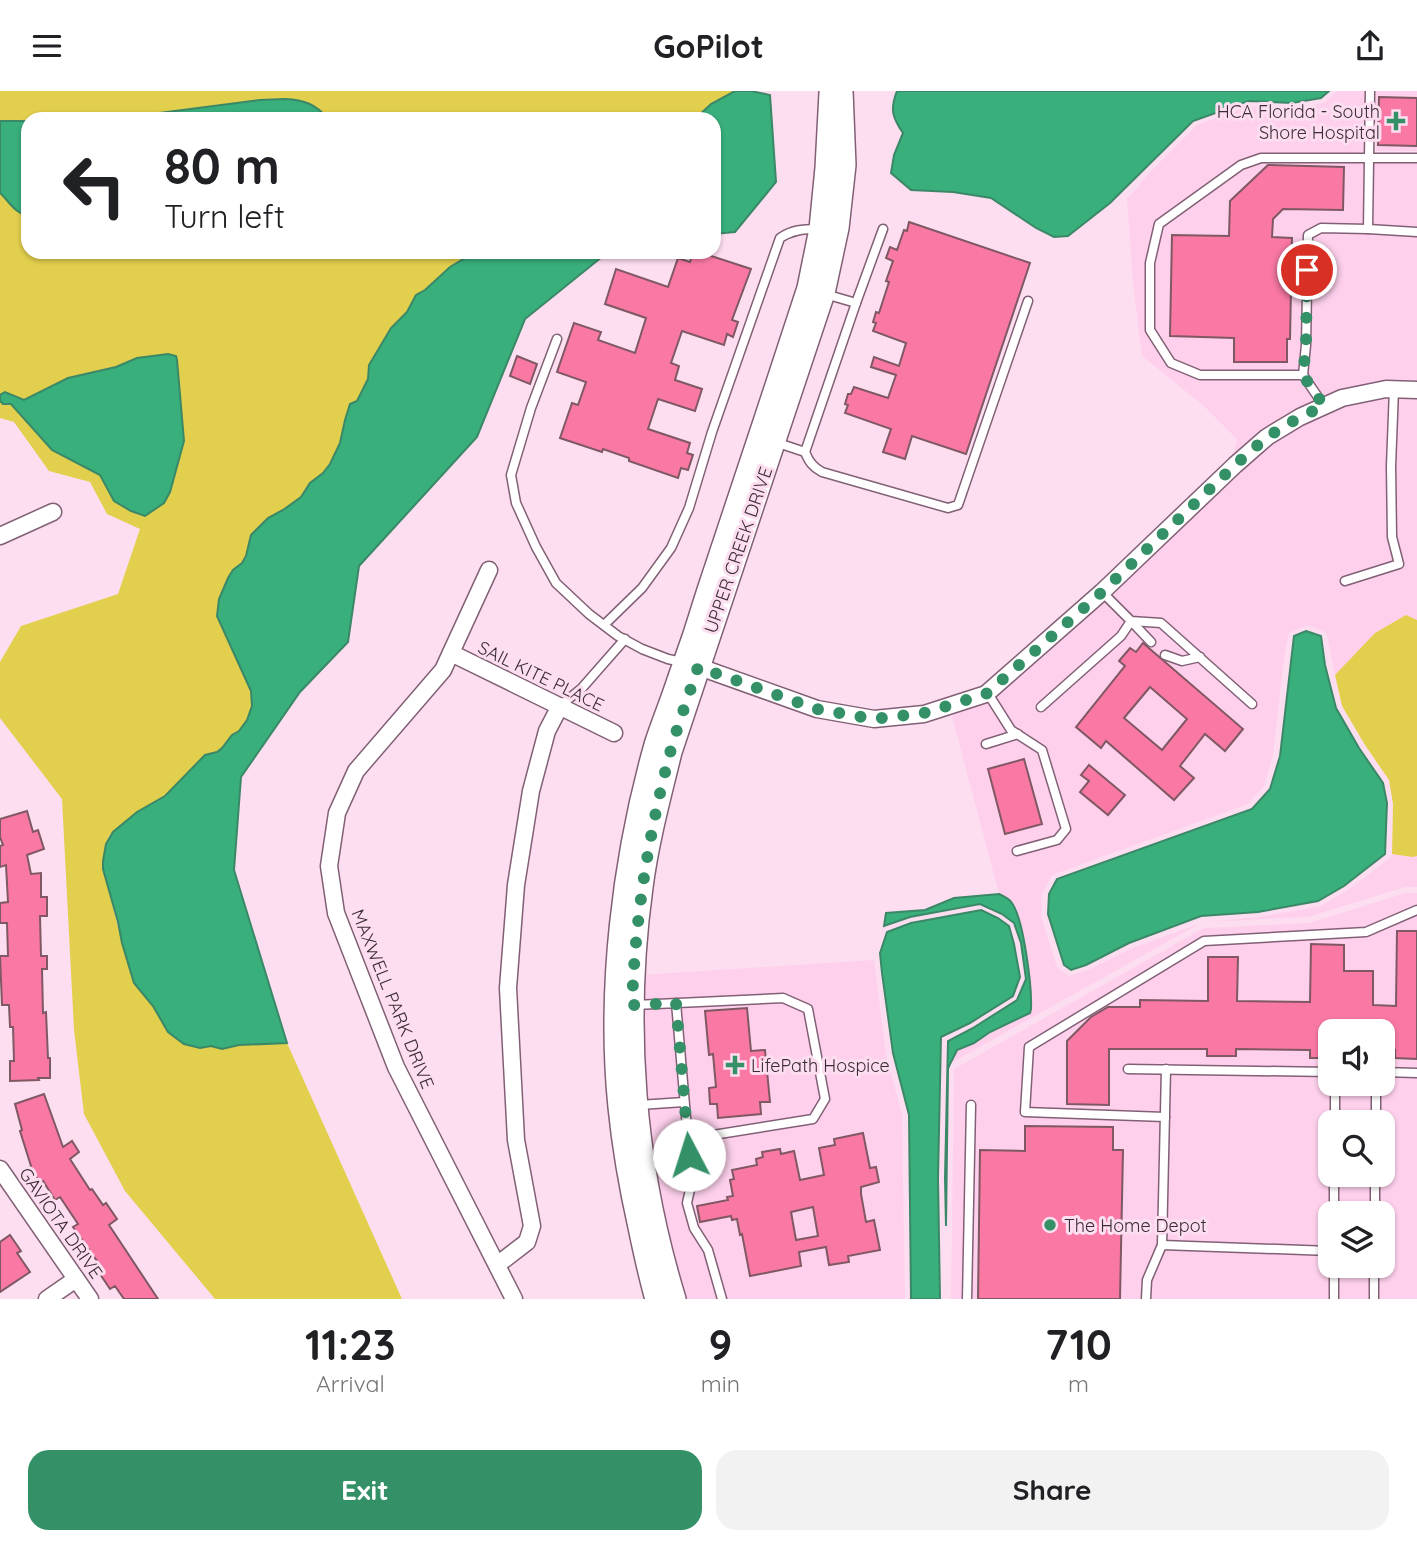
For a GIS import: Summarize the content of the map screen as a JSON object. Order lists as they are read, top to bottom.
{
  "streets": {
    "street": [
      "UPPER CREEK DRIVE",
      "SAIL KITE PLACE",
      "MAXWELL PARK DRIVE",
      "GAVIOTA DRIVE"
    ]
  },
  "crossings": [
    ["SAIL KITE PLACE", "MAXWELL PARK DRIVE"]
  ],
  "places": {
    "health": ["HCA Florida - South Shore Hospital", "LifePath Hospice"],
    "other": ["The Home Depot"]
  },
  "page": {
    "header": "GoPilot",
    "turn": ["80 m", "Turn left"],
    "eta": [
      "11:23",
      "Arrival",
      "9",
      "min",
      "710",
      "m"
    ],
    "buttons": ["Exit", "Share"]
  }
}
